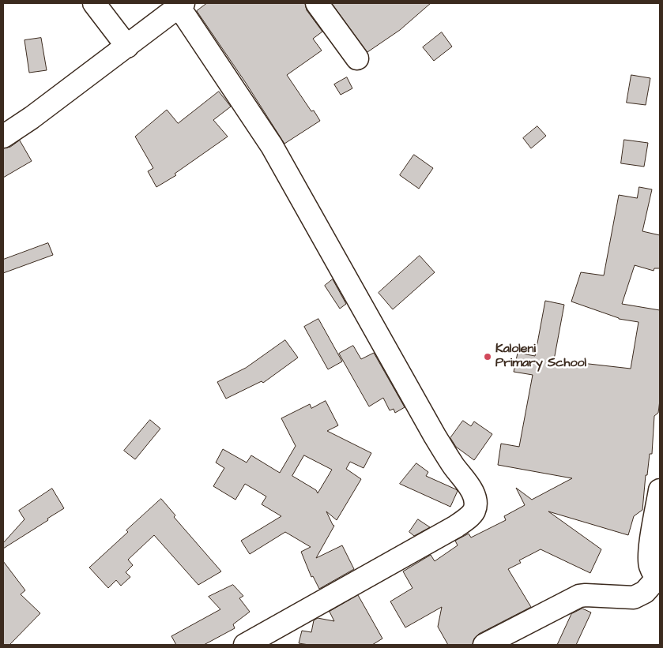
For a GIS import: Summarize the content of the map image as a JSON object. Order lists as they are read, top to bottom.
{
  "places": ["Kaloleni Primary School"]
}
